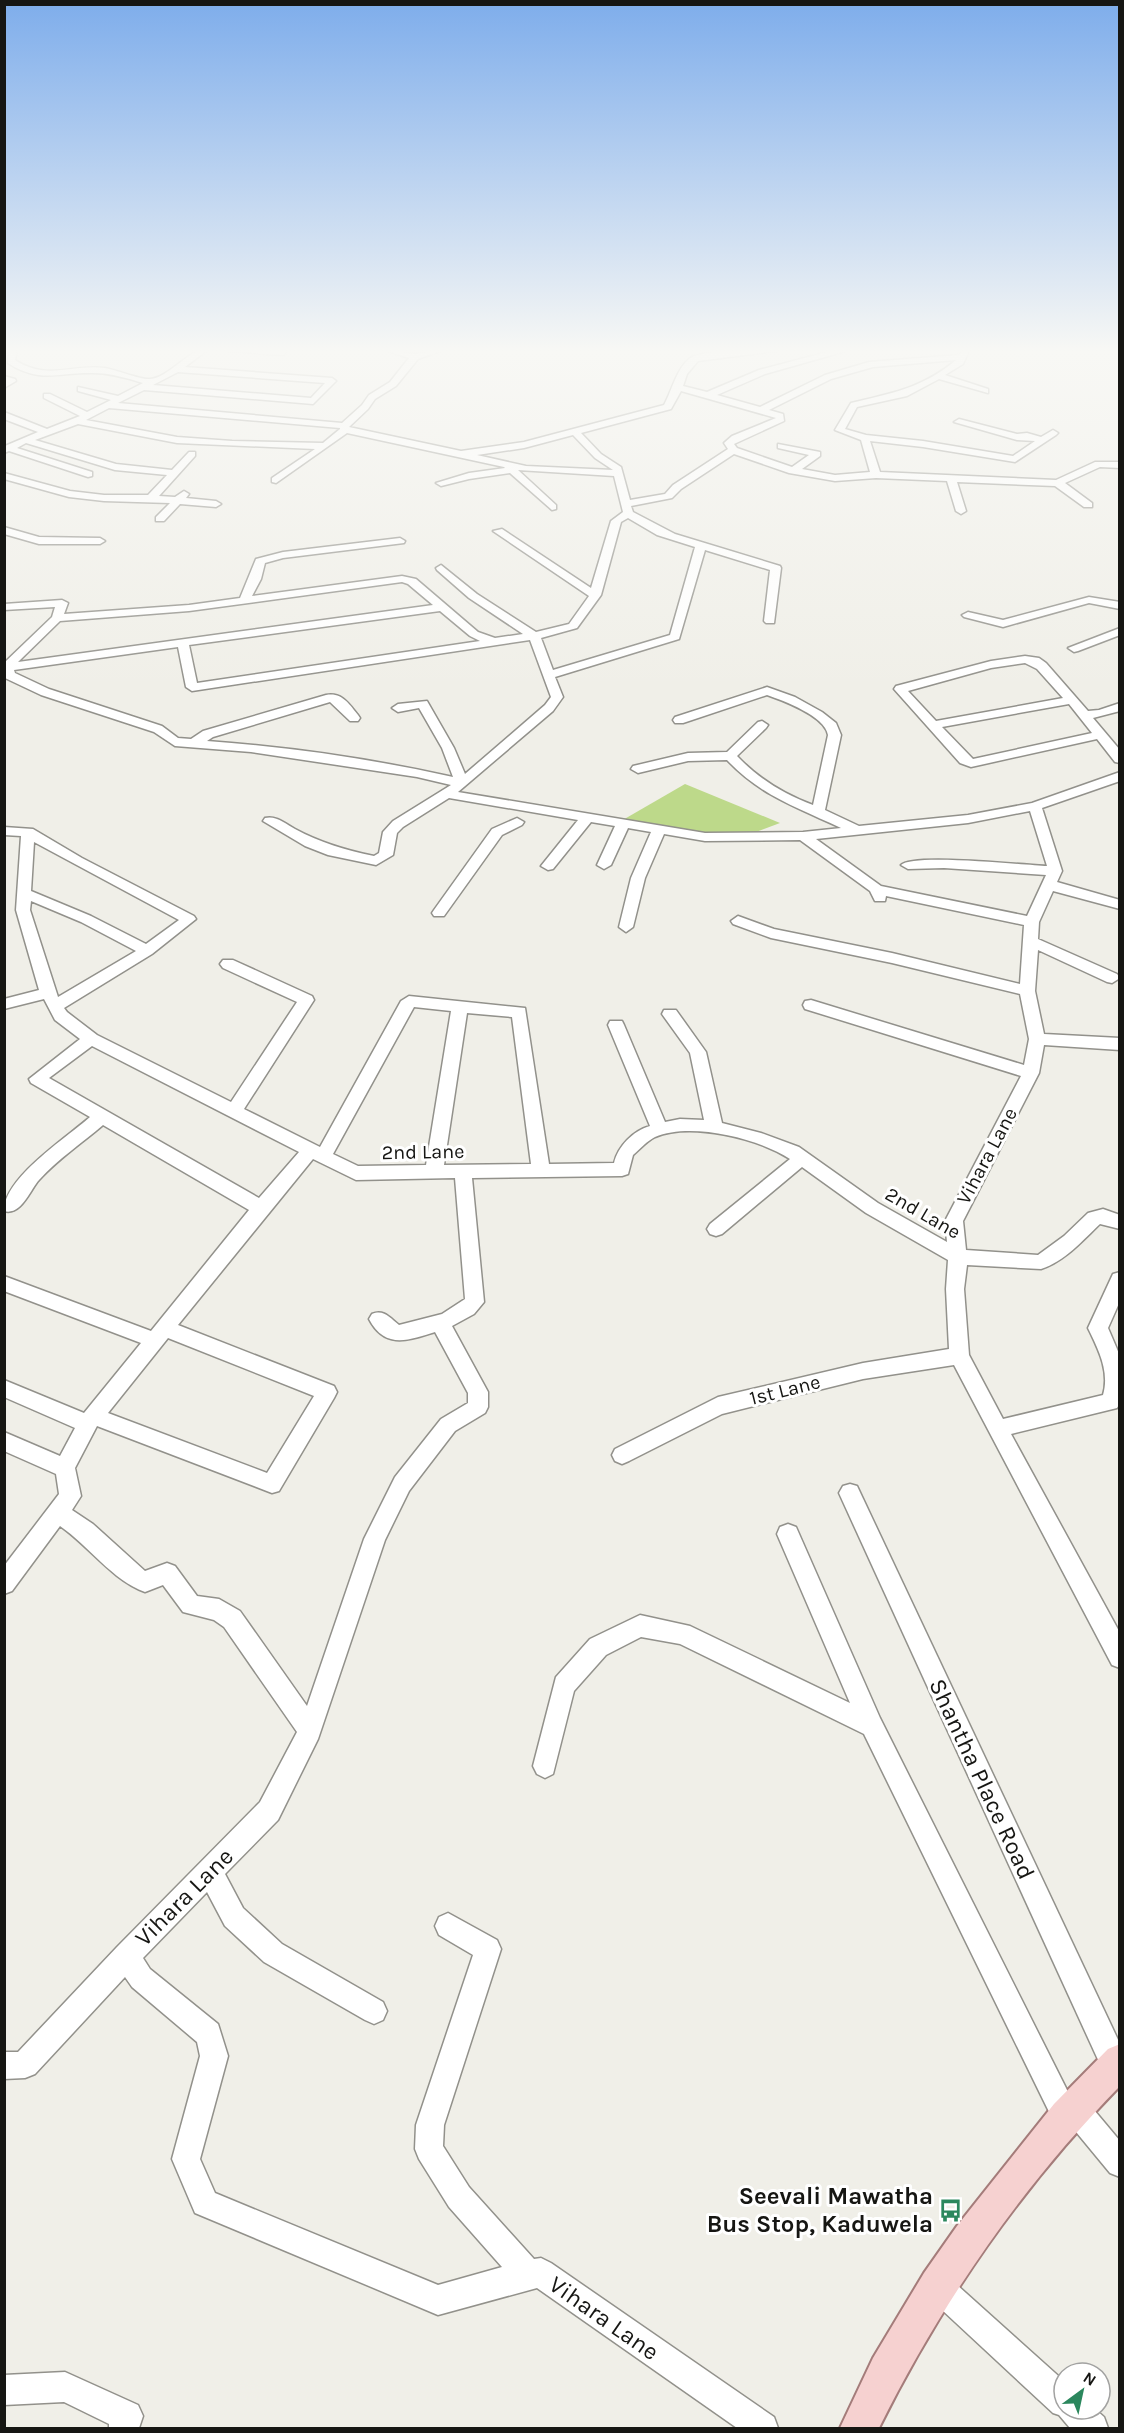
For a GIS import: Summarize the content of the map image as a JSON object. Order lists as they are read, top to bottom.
{
  "streets": {
    "street": [
      "2nd Lane",
      "Vihara Lane",
      "1st Lane",
      "Shantha Place Road"
    ]
  },
  "crossings": [
    ["2nd Lane", "Vihara Lane"],
    ["Vihara Lane", "1st Lane"]
  ],
  "places": {
    "bus stop": ["Seevali Mawatha Bus Stop, Kaduwela"]
  },
  "north": "top right"
}
